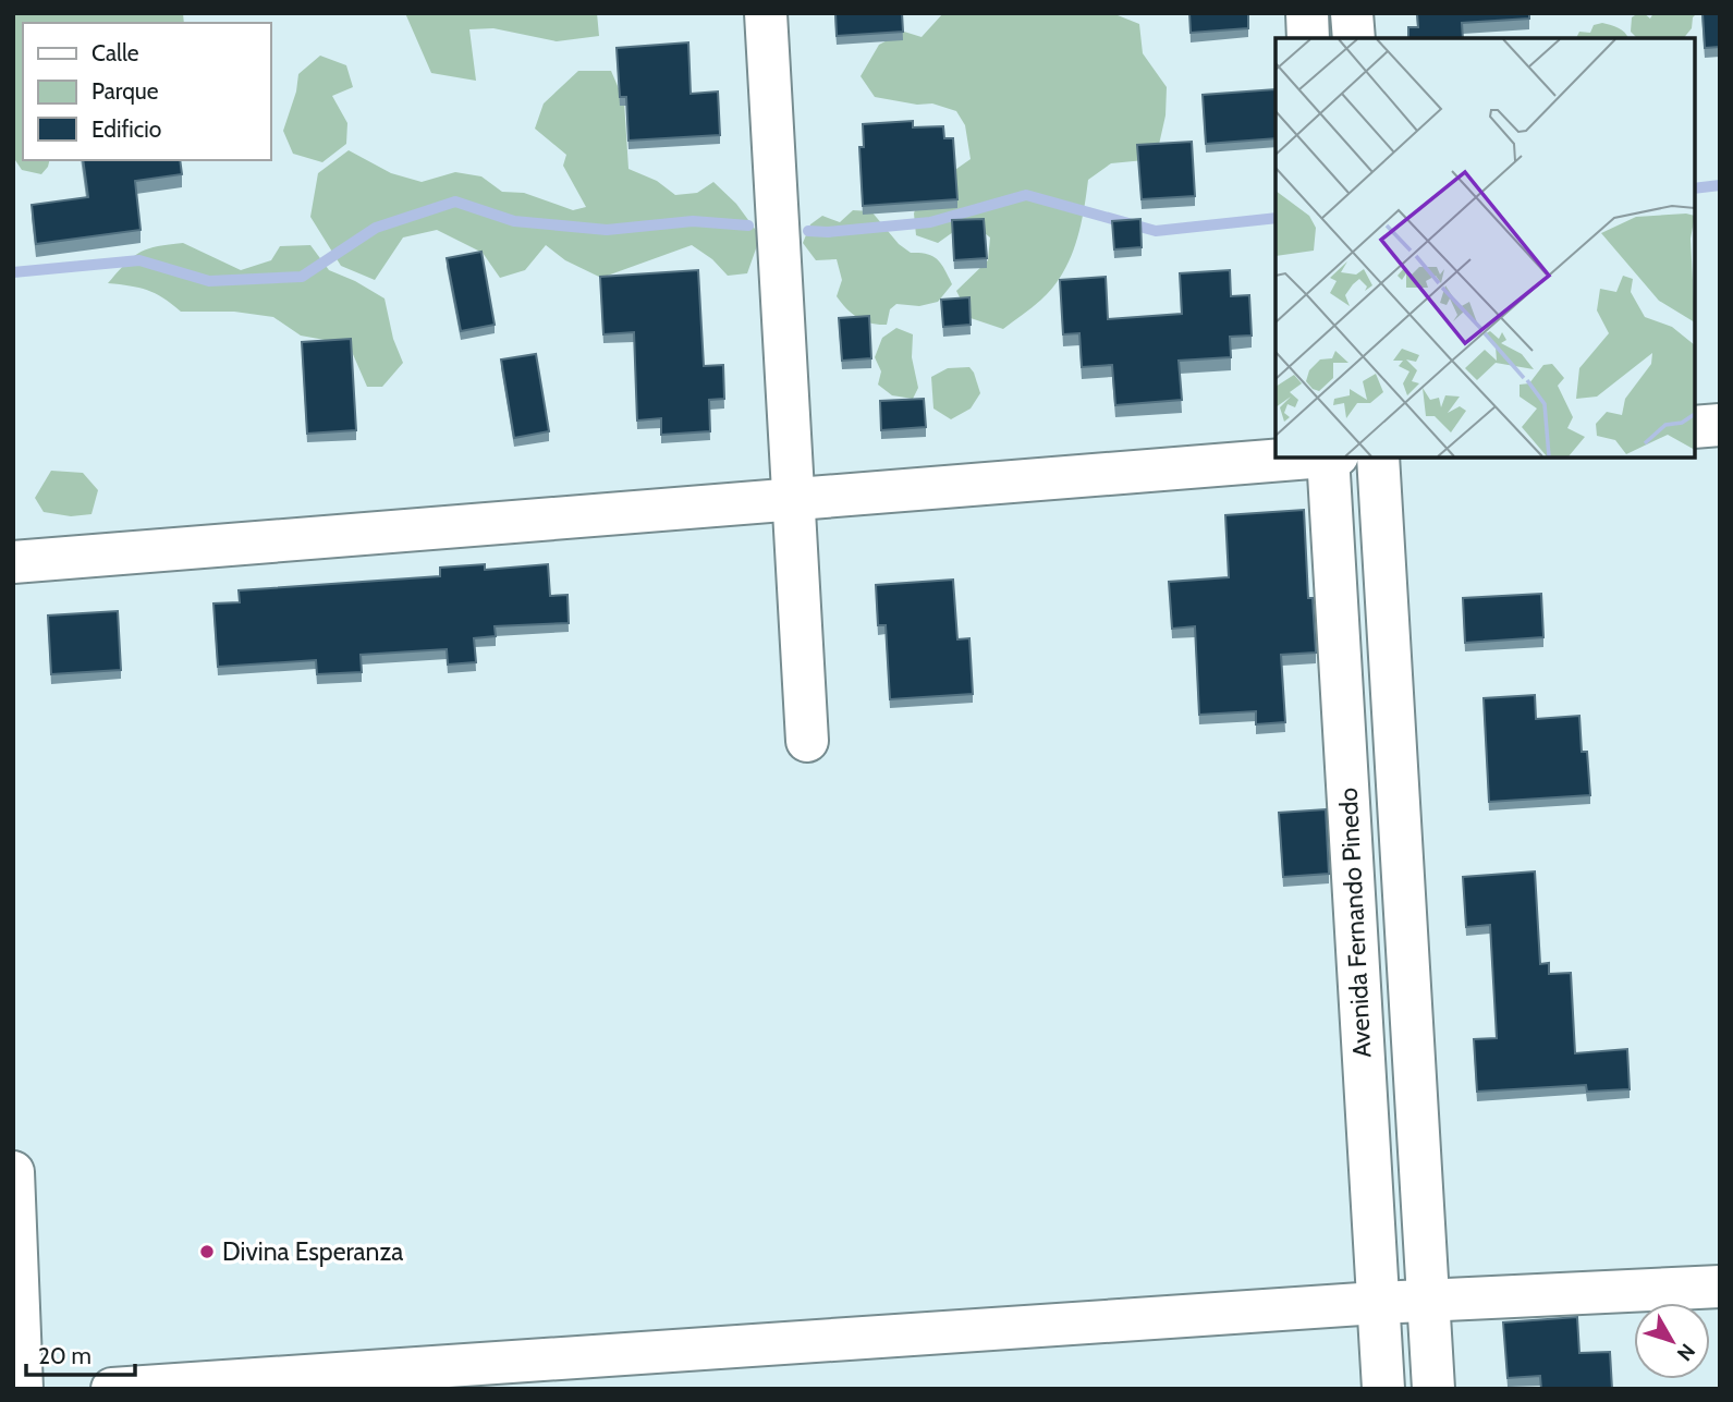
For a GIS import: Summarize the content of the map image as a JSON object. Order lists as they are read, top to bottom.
{
  "streets": {
    "street": ["Avenida Fernando Pinedo"]
  },
  "places": ["Divina Esperanza"],
  "legend": ["Calle", "Parque", "Edificio"],
  "scale_bar": "20 m",
  "north": "bottom right"
}
